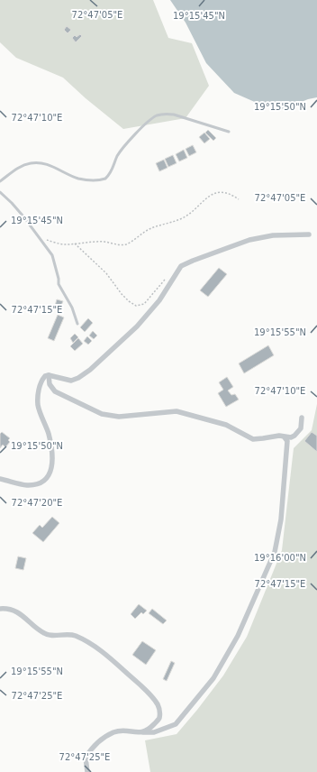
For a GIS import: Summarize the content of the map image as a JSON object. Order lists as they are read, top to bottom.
{
  "coordinates": [
    "72°47'05\"E",
    "19°15'45\"N",
    "19°15'50\"N",
    "72°47'10\"E",
    "72°47'15\"E",
    "19°15'55\"N",
    "72°47'20\"E",
    "19°16'00\"N",
    "72°47'25\"E"
  ]
}
